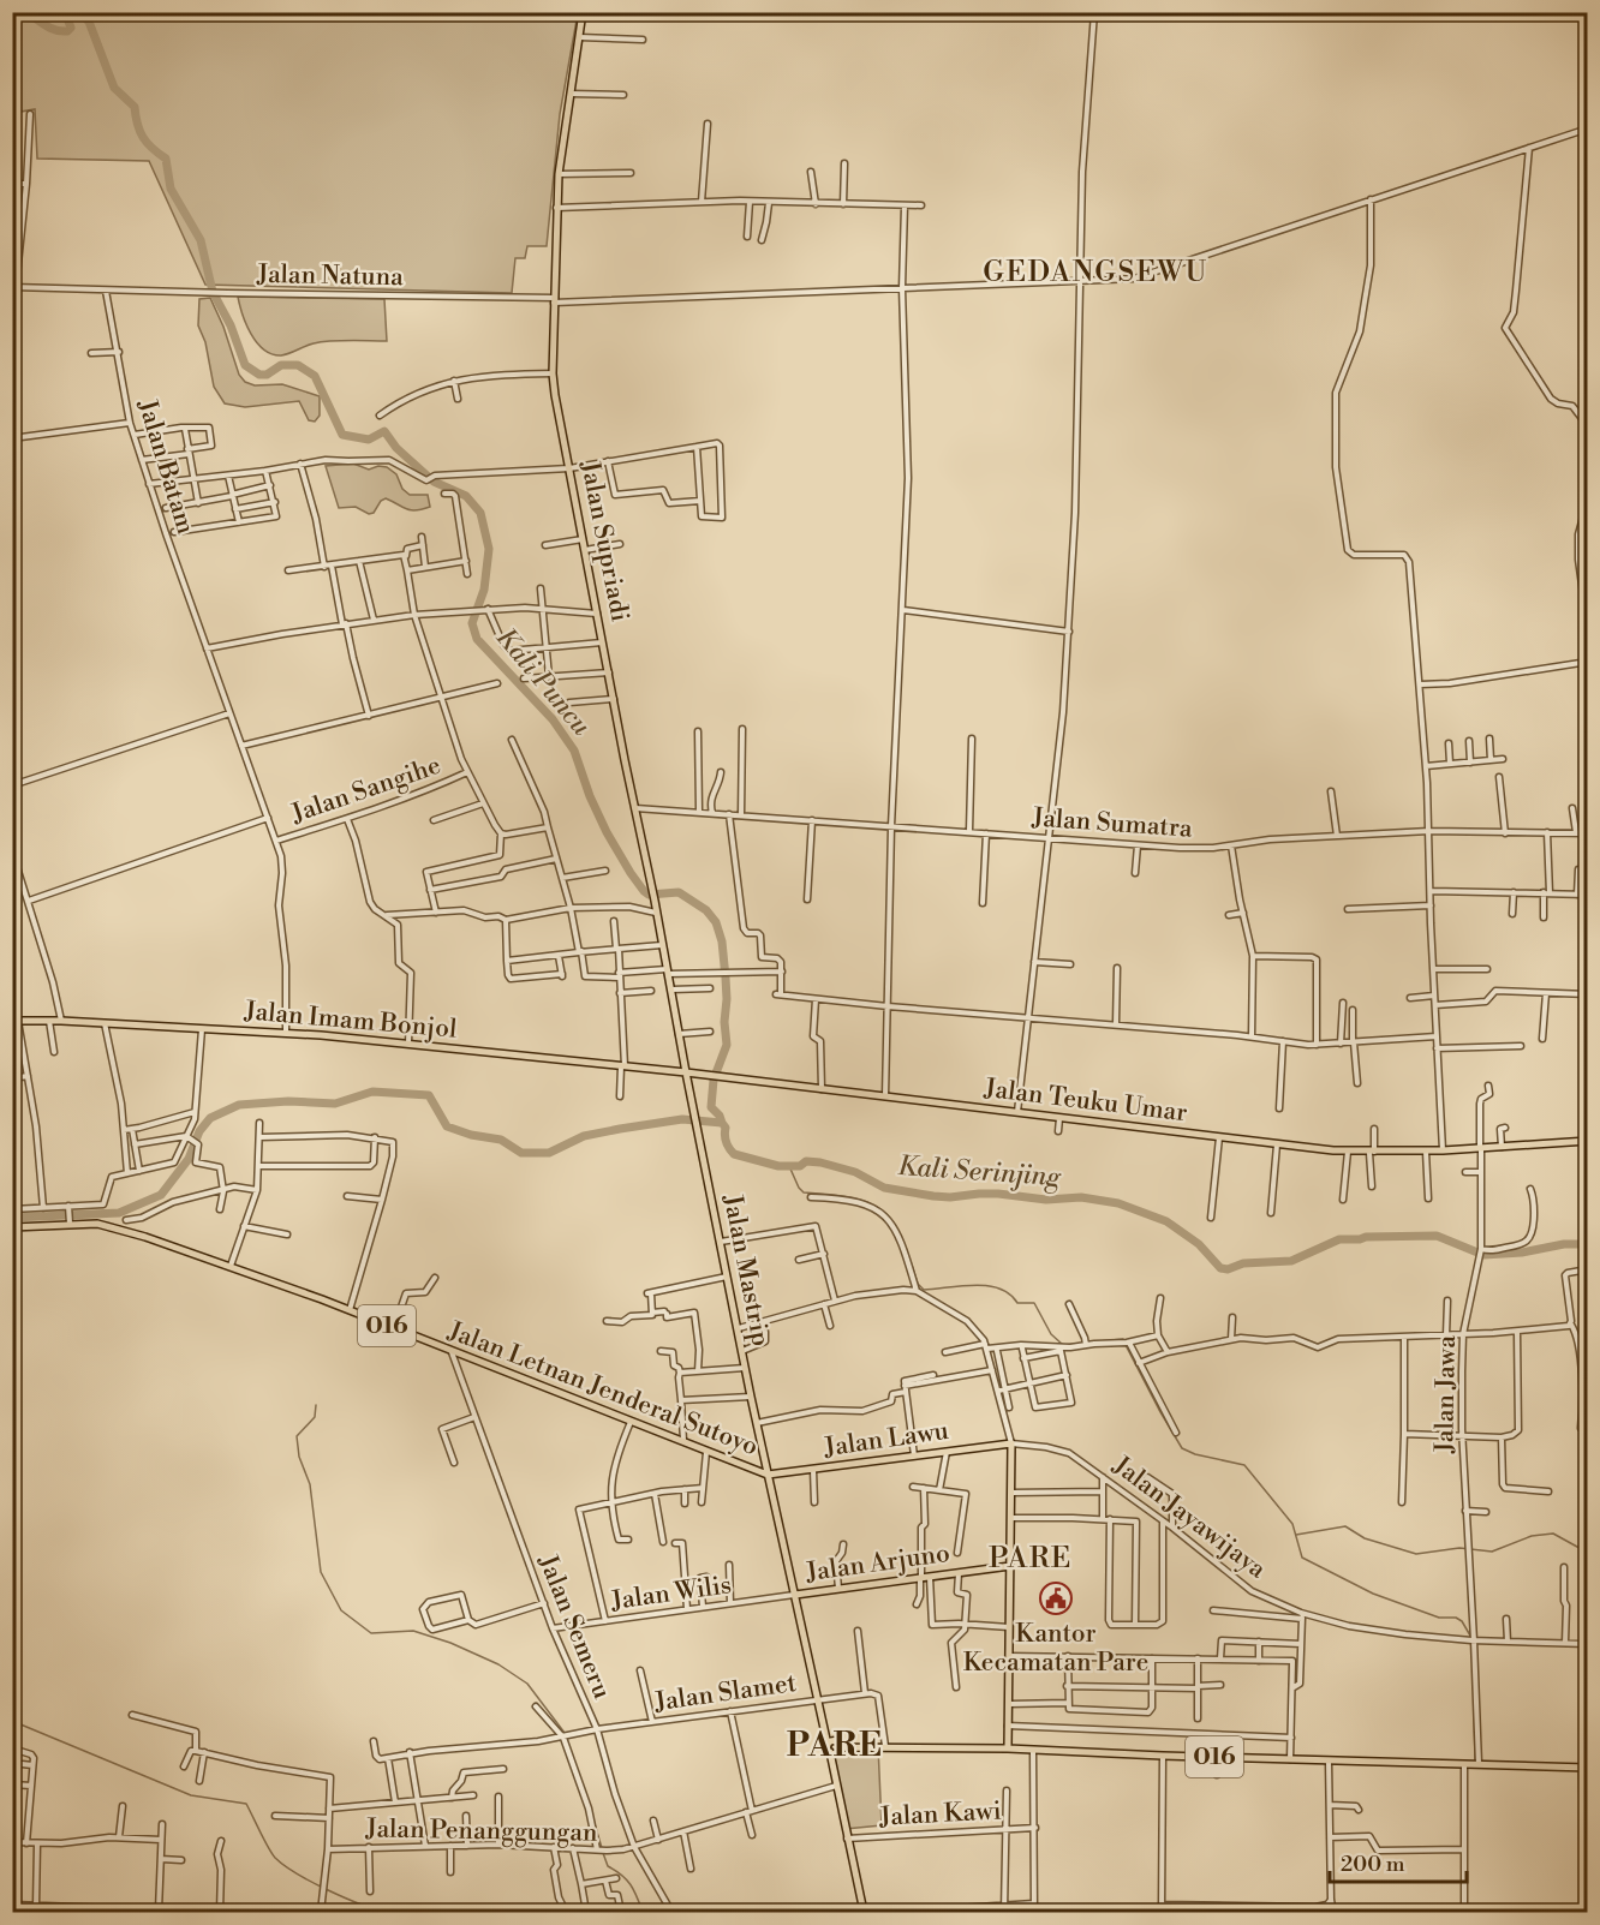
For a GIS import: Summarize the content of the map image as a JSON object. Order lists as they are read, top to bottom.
{
  "streets": {
    "main road": [
      "Jalan Supriadi",
      "Jalan Imam Bonjol",
      "Jalan Teuku Umar",
      "Jalan Mastrip",
      "016",
      "Jalan Letnan Jenderal Sutoyo",
      "Jalan Lawu",
      "Jalan Arjuno"
    ],
    "street": [
      "Jalan Natuna",
      "Jalan Batam",
      "Jalan Sangihe",
      "Jalan Sumatra",
      "Jalan Jawa",
      "Jalan Jayawijaya",
      "Jalan Wilis",
      "Jalan Semeru",
      "Jalan Slamet",
      "Jalan Kawi",
      "Jalan Penanggungan"
    ]
  },
  "crossings": [
    ["Jalan Natuna", "Jalan Batam"],
    ["Jalan Natuna", "Jalan Supriadi"],
    ["Jalan Batam", "Jalan Sangihe"],
    ["Jalan Batam", "Jalan Imam Bonjol"],
    ["Jalan Supriadi", "Jalan Sumatra"],
    ["Jalan Supriadi", "Jalan Imam Bonjol"],
    ["Jalan Supriadi", "Jalan Teuku Umar"],
    ["Jalan Supriadi", "Jalan Mastrip"],
    ["Jalan Imam Bonjol", "Jalan Teuku Umar"],
    ["Jalan Imam Bonjol", "Jalan Mastrip"],
    ["Jalan Teuku Umar", "Jalan Mastrip"],
    ["Jalan Teuku Umar", "Jalan Jawa"],
    ["Jalan Mastrip", "016"],
    ["Jalan Mastrip", "Jalan Letnan Jenderal Sutoyo"],
    ["Jalan Mastrip", "Jalan Lawu"],
    ["016", "Jalan Letnan Jenderal Sutoyo"],
    ["016", "Jalan Jawa"],
    ["016", "Jalan Lawu"],
    ["016", "Jalan Arjuno"],
    ["016", "Jalan Wilis"],
    ["016", "Jalan Slamet"],
    ["Jalan Letnan Jenderal Sutoyo", "Jalan Lawu"],
    ["Jalan Letnan Jenderal Sutoyo", "Jalan Semeru"],
    ["Jalan Jawa", "Jalan Jayawijaya"],
    ["Jalan Lawu", "Jalan Jayawijaya"],
    ["Jalan Arjuno", "Jalan Wilis"],
    ["Jalan Wilis", "Jalan Semeru"],
    ["Jalan Semeru", "Jalan Slamet"],
    ["Jalan Semeru", "Jalan Penanggungan"]
  ],
  "districts": ["GEDANGSEWU", "PARE", "PARE"],
  "water": ["Kali Puncu", "Kali Serinjing"],
  "places": {
    "public building": ["Kantor Kecamatan Pare"]
  },
  "scale_bar": "200 m"
}
